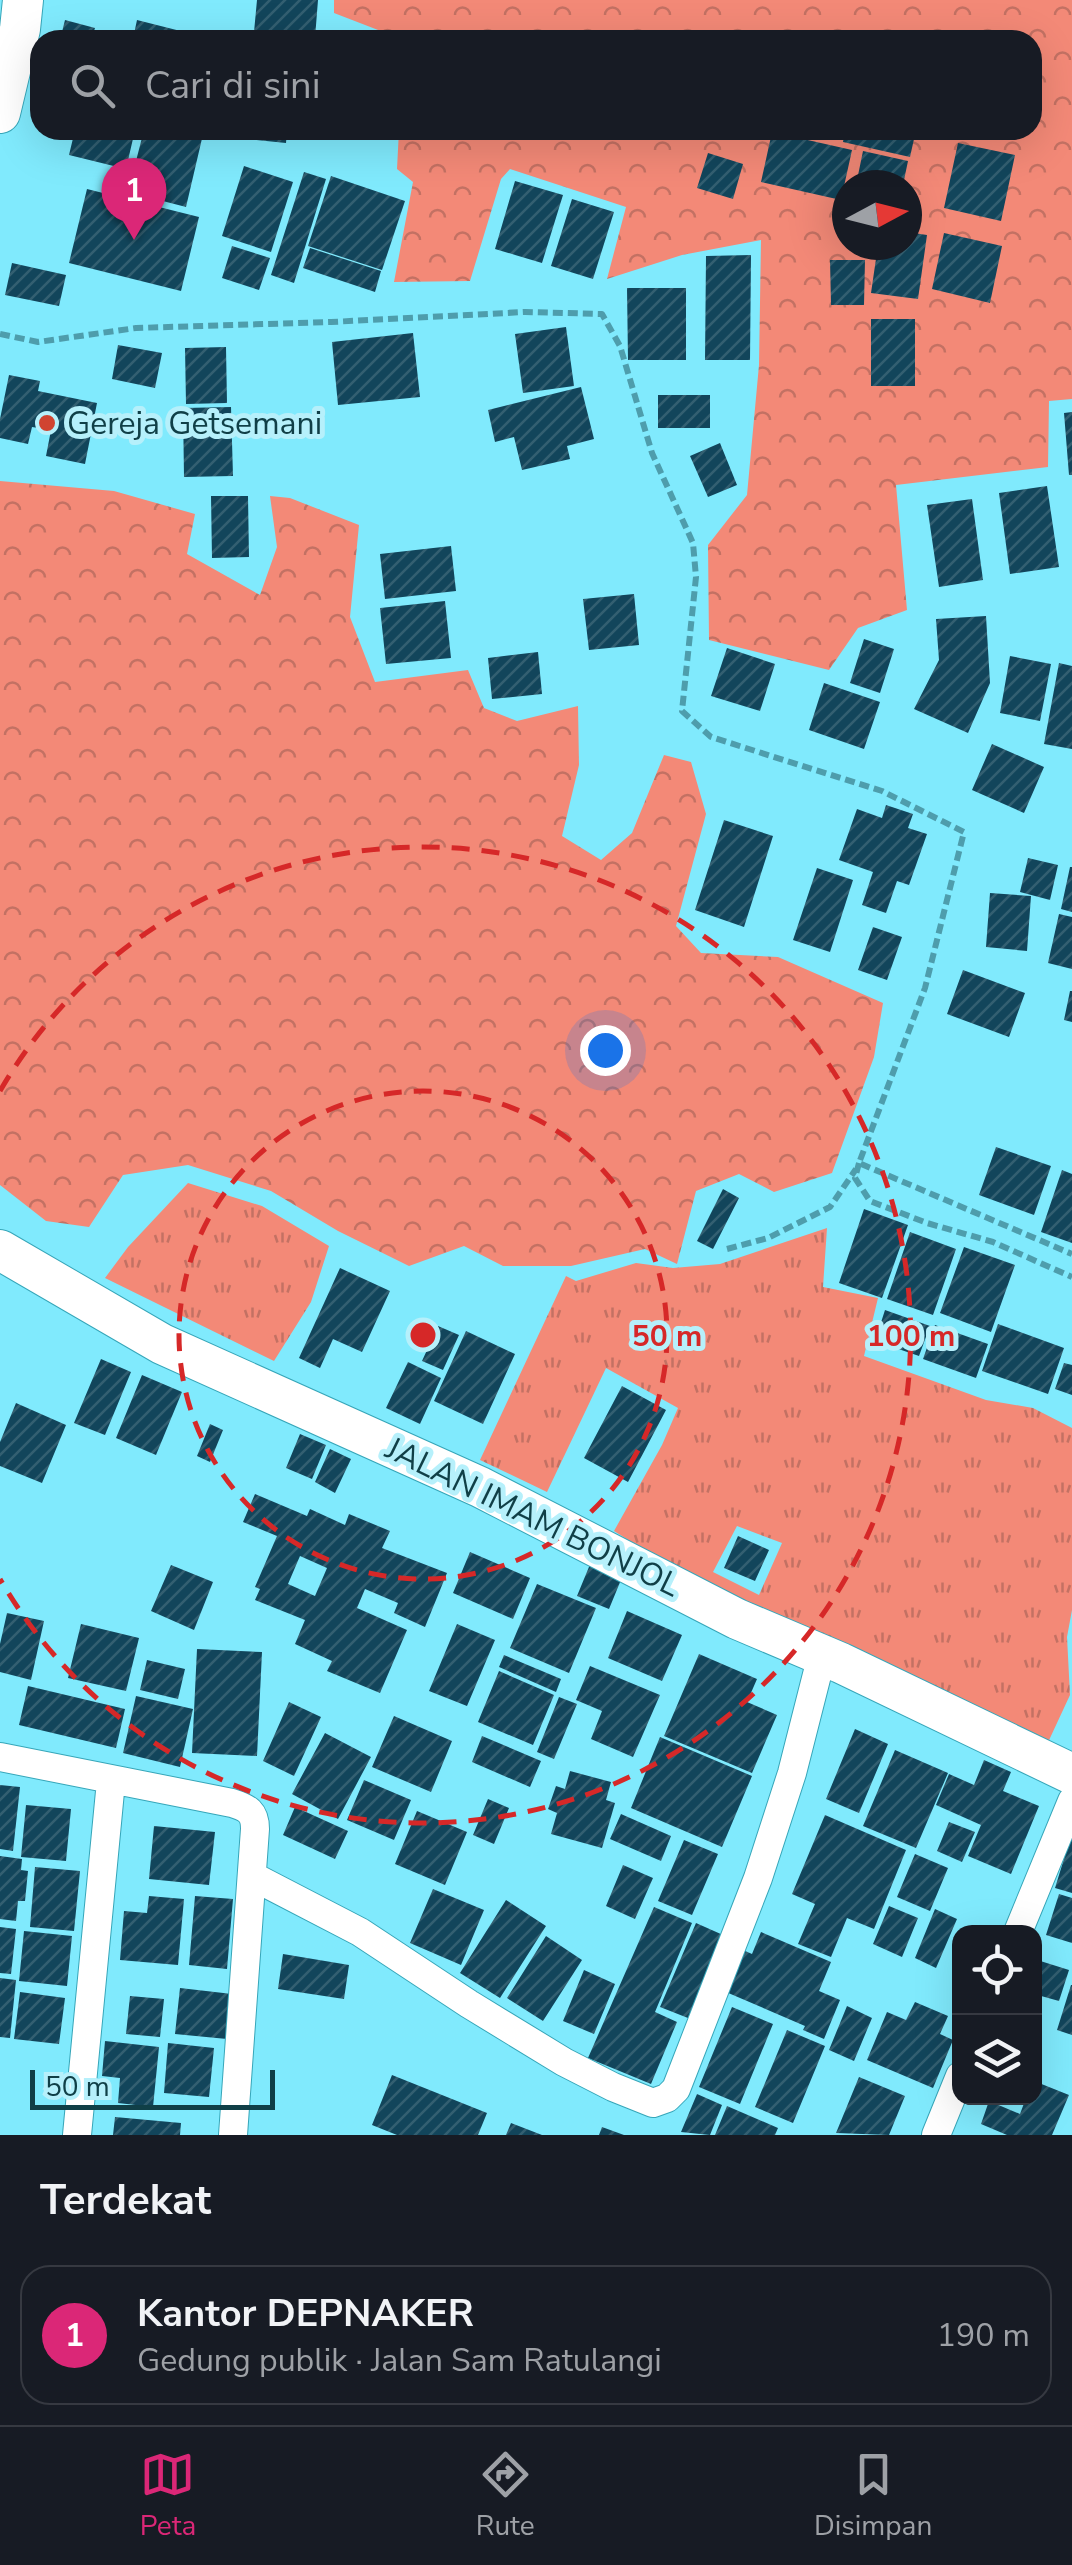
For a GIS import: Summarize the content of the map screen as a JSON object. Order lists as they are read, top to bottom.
{
  "streets": {
    "main road": ["JALAN IMAM BONJOL"]
  },
  "places": ["Gereja Getsemani"],
  "scale_bar": "50 m",
  "north": "right",
  "page": {
    "search": "Cari di sini",
    "pins": "1",
    "scale": "50 m",
    "heading": "Terdekat",
    "list": [
      {
        "mark": "1",
        "name": "Kantor DEPNAKER",
        "note": "Gedung publik · Jalan Sam Ratulangi",
        "value": "190 m"
      }
    ],
    "nav": ["Peta", "Rute", "Disimpan"]
  },
  "rings": ["50 m", "100 m"]
}
